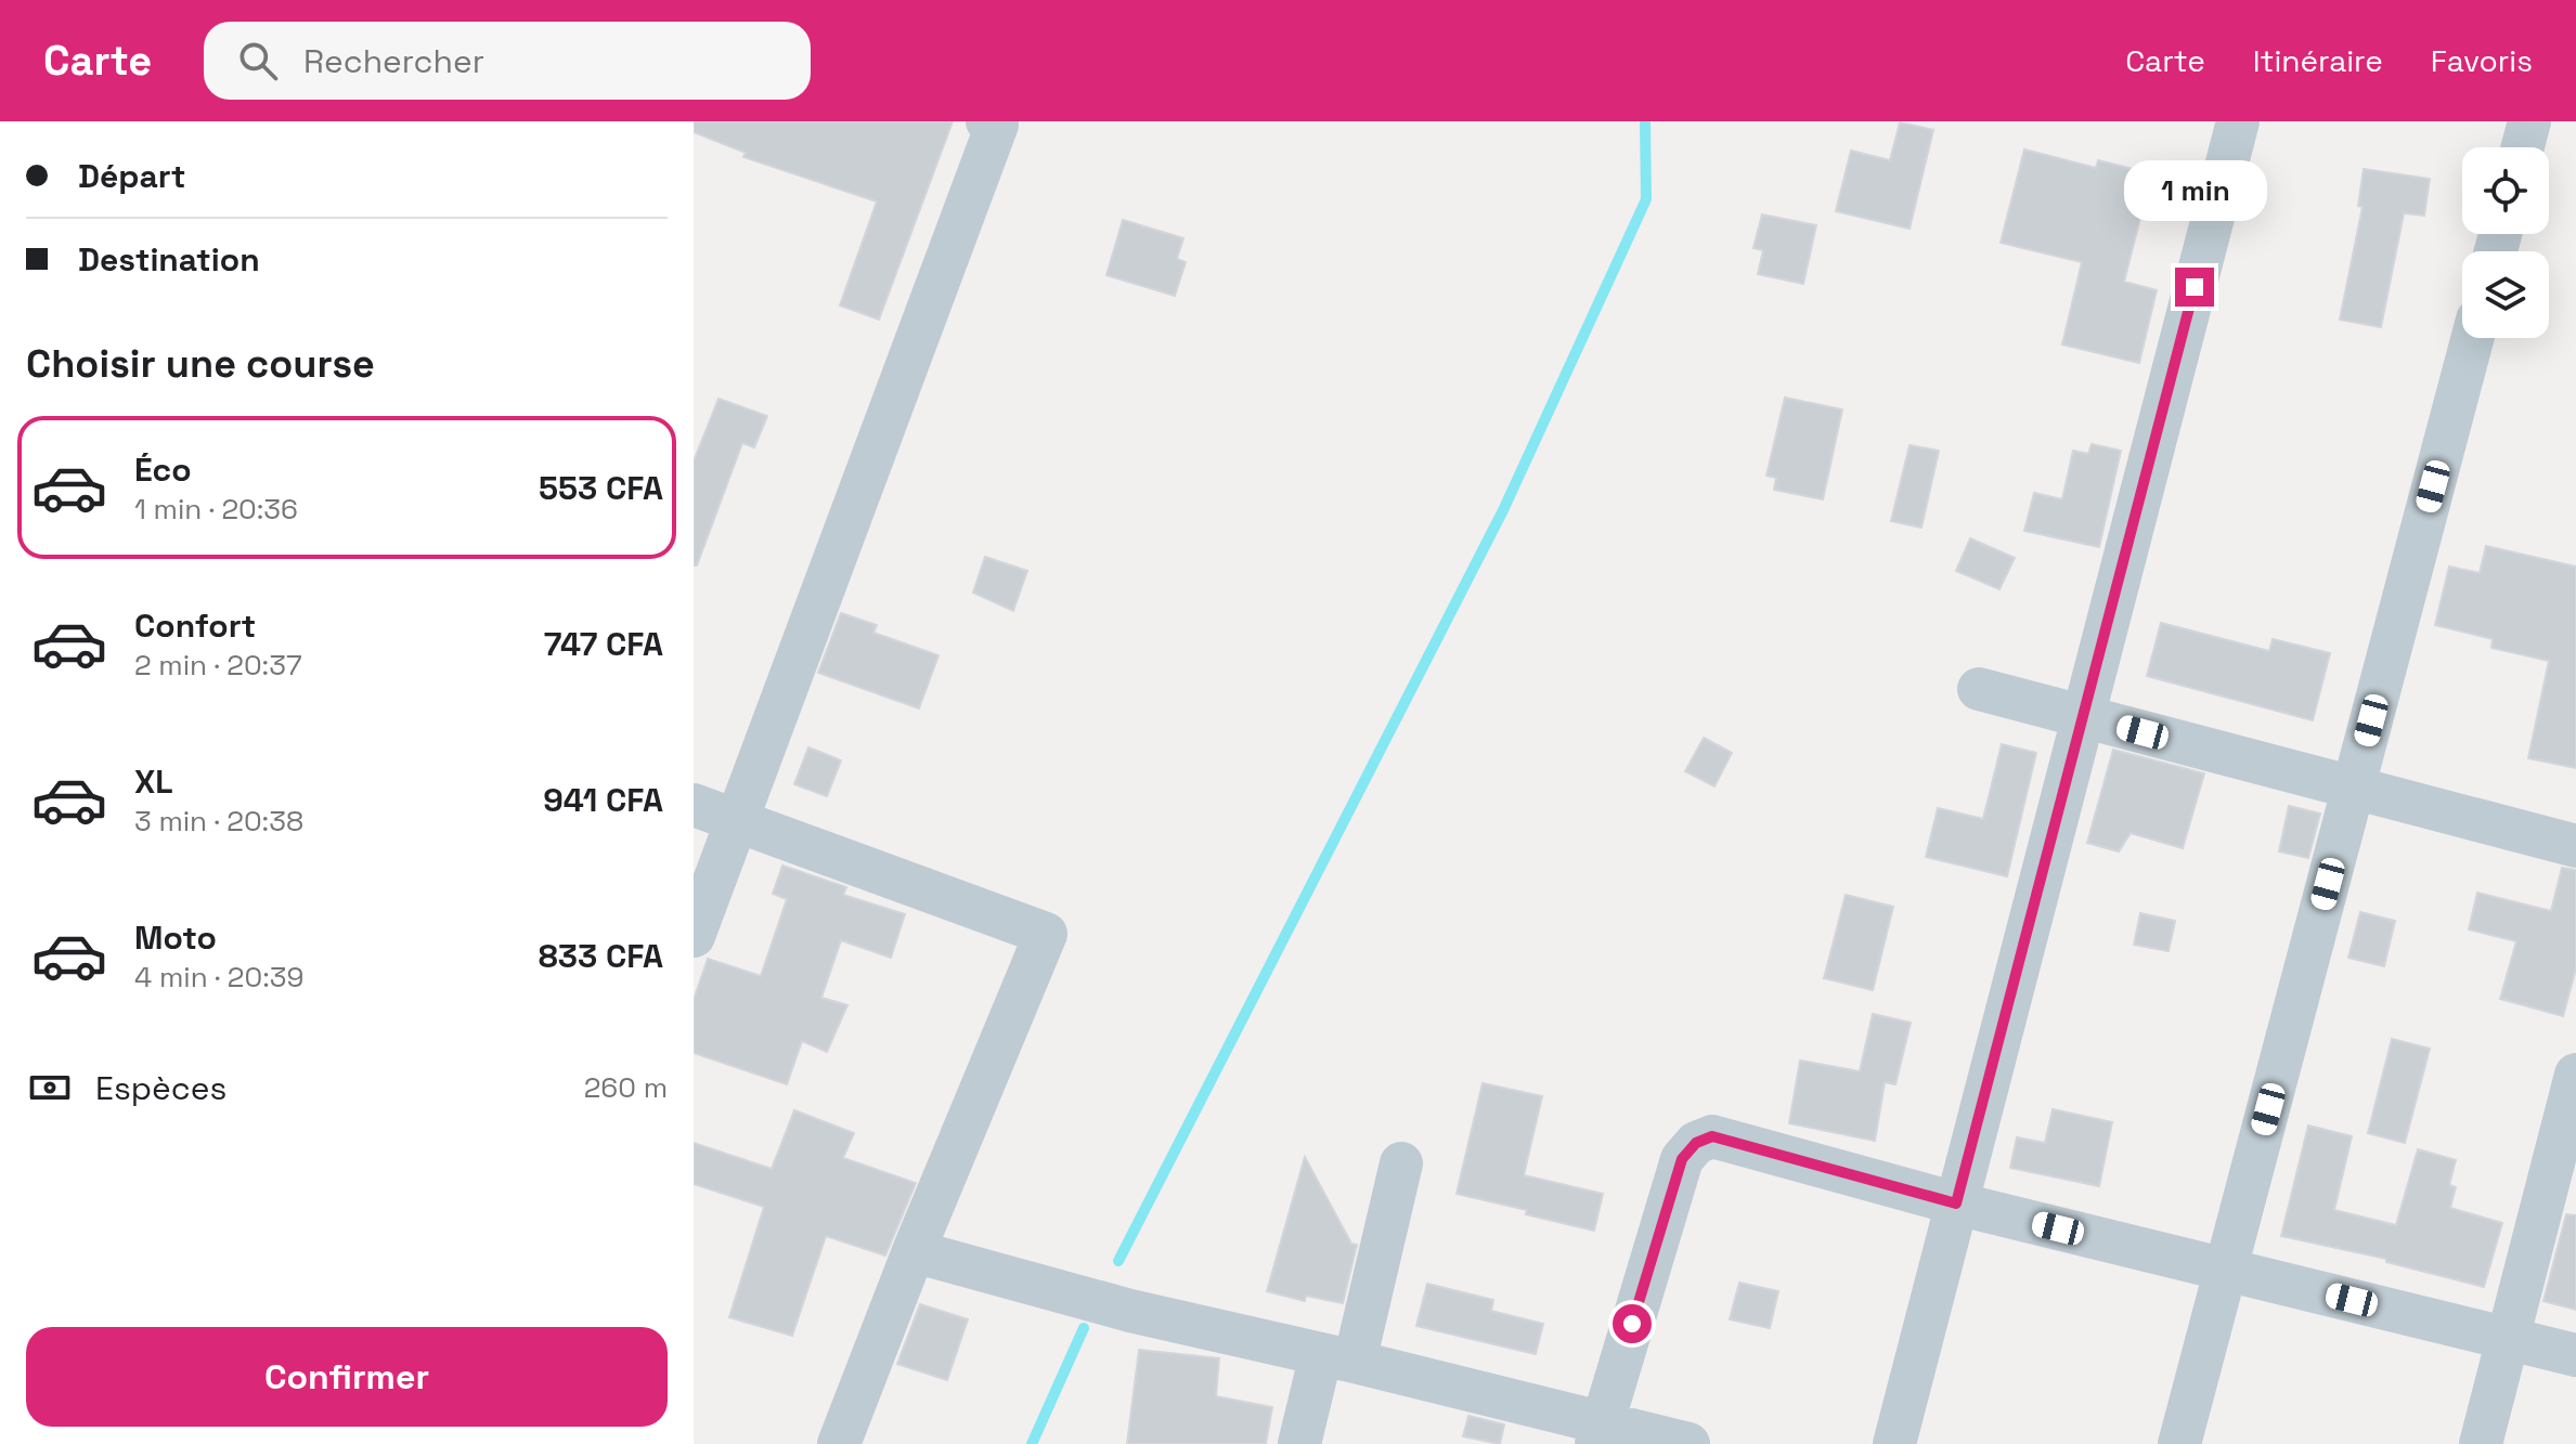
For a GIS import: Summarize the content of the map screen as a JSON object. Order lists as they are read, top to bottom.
{
  "page": {
    "header": "Carte",
    "search": "Rechercher",
    "nav": ["Carte", "Itinéraire", "Favoris"],
    "banner": ["Départ", "Destination"],
    "bubble": "1 min",
    "heading": "Choisir une course",
    "list": [
      {
        "name": "Éco",
        "note": "1 min · 20:36",
        "value": "553 CFA"
      },
      {
        "name": "Confort",
        "note": "2 min · 20:37",
        "value": "747 CFA"
      },
      {
        "name": "XL",
        "note": "3 min · 20:38",
        "value": "941 CFA"
      },
      {
        "name": "Moto",
        "note": "4 min · 20:39",
        "value": "833 CFA"
      }
    ],
    "pay": ["Espèces", "260 m"],
    "buttons": "Confirmer"
  }
}
